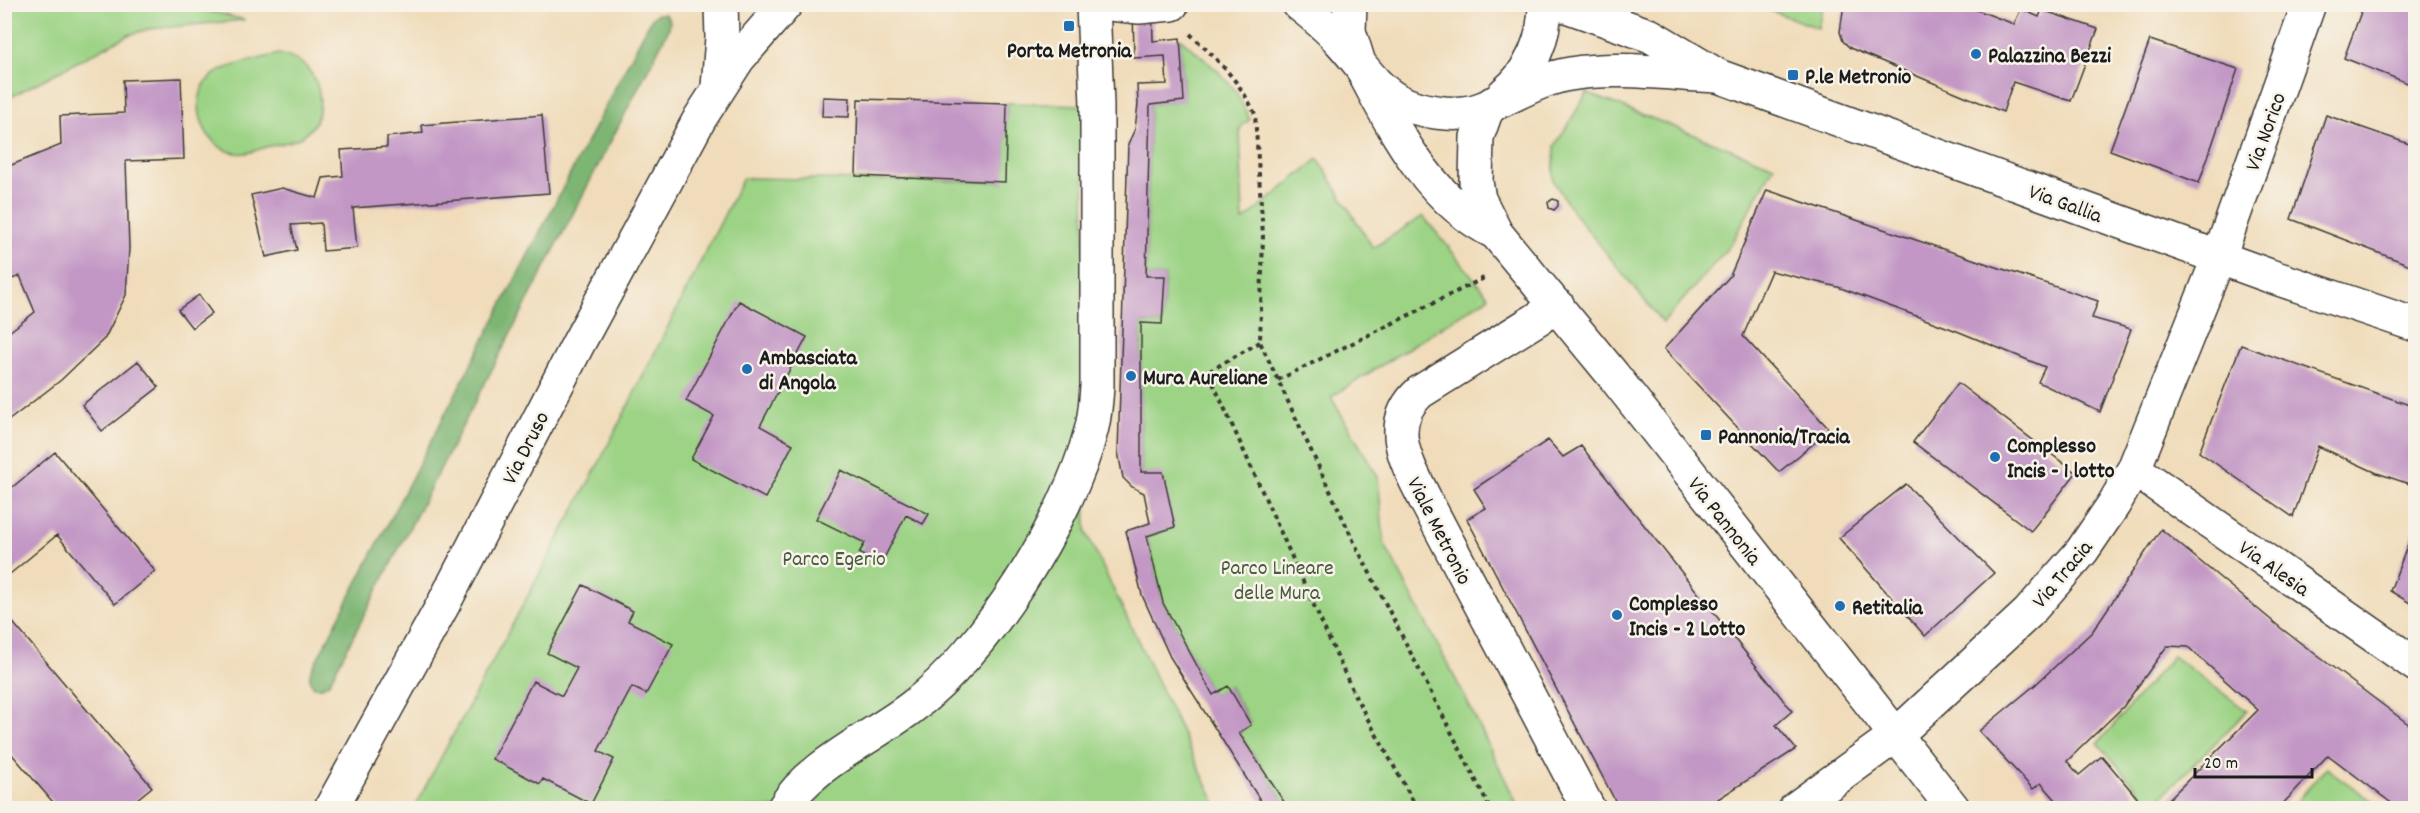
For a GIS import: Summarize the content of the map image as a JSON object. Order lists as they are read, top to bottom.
{
  "streets": {
    "street": [
      "Via Norico",
      "Via Gallia",
      "Via Druso",
      "Via Pannonia",
      "Viale Metronio",
      "Via Alesia",
      "Via Tracia"
    ]
  },
  "crossings": [
    ["Via Norico", "Via Gallia"],
    ["Via Norico", "Via Tracia"],
    ["Via Gallia", "Via Tracia"],
    ["Via Pannonia", "Viale Metronio"],
    ["Via Pannonia", "Via Tracia"],
    ["Via Alesia", "Via Tracia"]
  ],
  "parks": ["Parco Egerio", "Parco Lineare delle Mura"],
  "places": {
    "transit": ["Porta Metronia", "P.le Metronio", "Pannonia/Tracia"],
    "other": [
      "Palazzina Bezzi",
      "Ambasciata di Angola",
      "Mura Aureliane",
      "Complesso Incis - 1 lotto",
      "Retitalia",
      "Complesso Incis - 2 Lotto"
    ]
  },
  "scale_bar": "20 m"
}
